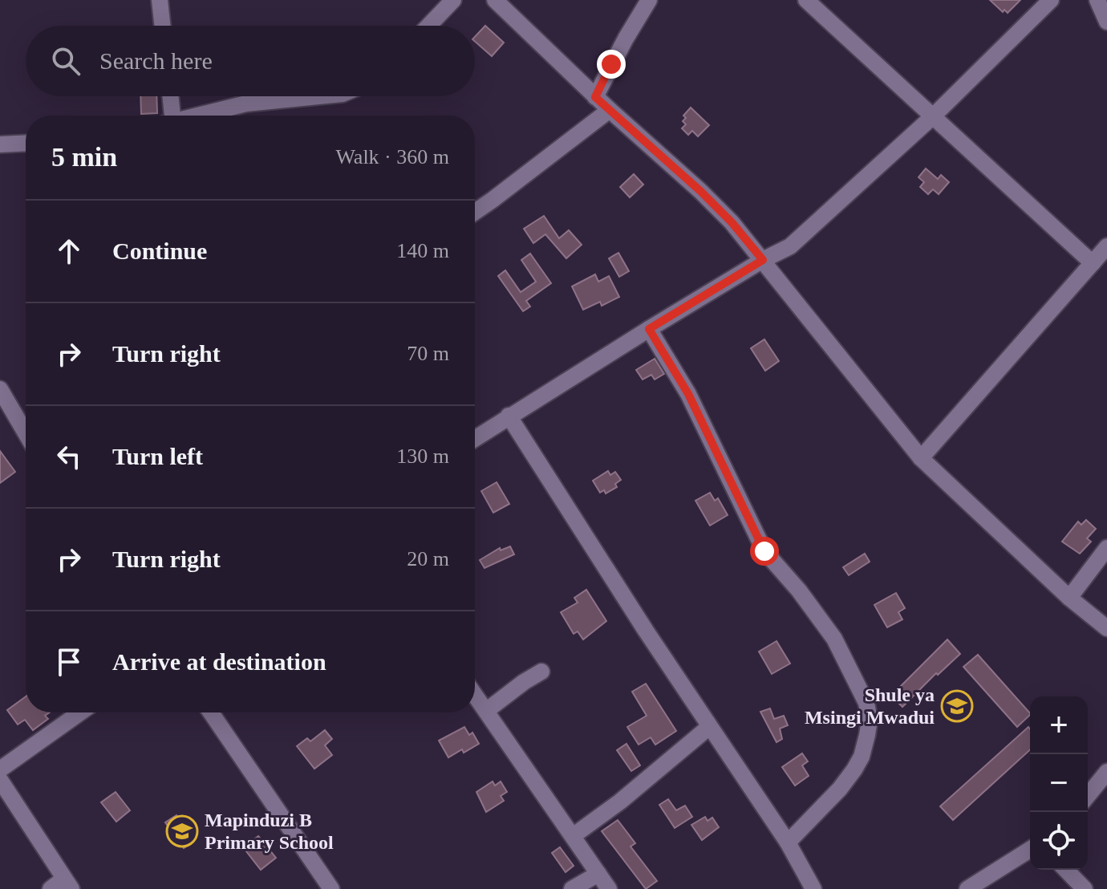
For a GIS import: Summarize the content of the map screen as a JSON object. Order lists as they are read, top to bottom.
{
  "places": {
    "school or university": ["Shule ya Msingi Mwadui", "Mapinduzi B Primary School"]
  },
  "page": {
    "search": "Search here",
    "heading": ["5 min", "Walk · 360 m"],
    "list": [
      ["Continue", "140 m"],
      ["Turn right", "70 m"],
      ["Turn left", "130 m"],
      ["Turn right", "20 m"],
      "Arrive at destination"
    ],
    "map_buttons": ["+", "−"]
  }
}
